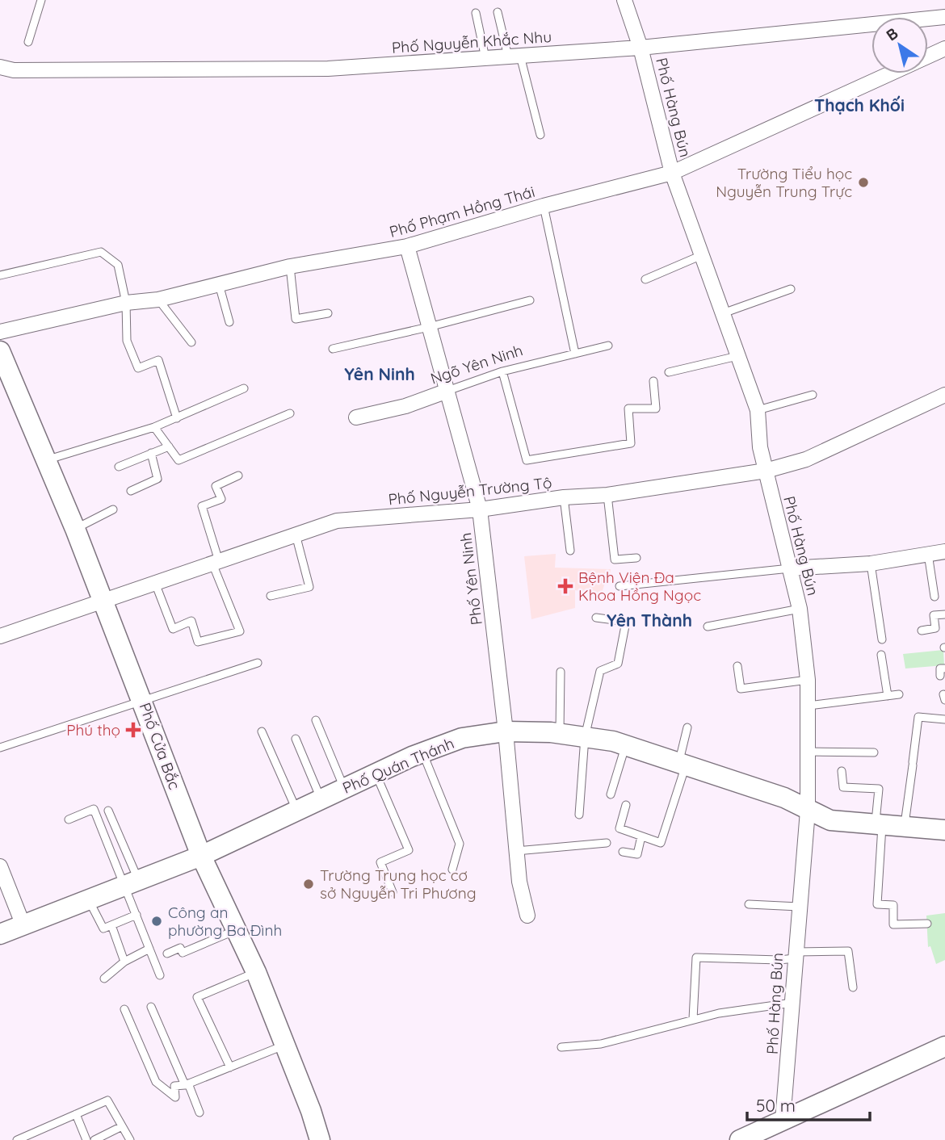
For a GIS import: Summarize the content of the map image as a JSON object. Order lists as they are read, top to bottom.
{
  "streets": {
    "main road": ["Phố Cửa Bắc", "Phố Quán Thánh"],
    "street": [
      "Phố Nguyễn Khắc Nhu",
      "Phố Hàng Bún",
      "Phố Phạm Hồng Thái",
      "Ngõ Yên Ninh",
      "Phố Nguyễn Trường Tộ",
      "Phố Yên Ninh"
    ]
  },
  "crossings": [
    ["Phố Nguyễn Khắc Nhu", "Phố Hàng Bún"],
    ["Phố Hàng Bún", "Phố Phạm Hồng Thái"],
    ["Phố Hàng Bún", "Phố Nguyễn Trường Tộ"],
    ["Phố Hàng Bún", "Phố Quán Thánh"],
    ["Phố Phạm Hồng Thái", "Phố Yên Ninh"],
    ["Ngõ Yên Ninh", "Phố Yên Ninh"],
    ["Phố Nguyễn Trường Tộ", "Phố Yên Ninh"],
    ["Phố Nguyễn Trường Tộ", "Phố Cửa Bắc"],
    ["Phố Yên Ninh", "Phố Quán Thánh"],
    ["Phố Cửa Bắc", "Phố Quán Thánh"]
  ],
  "districts": ["Thạch Khối", "Yên Ninh", "Yên Thành"],
  "places": {
    "other": ["Trường Tiểu học Nguyễn Trung Trực", "Trường Trung học cơ sở Nguyễn Tri Phương", "Công an phường Ba Đình"],
    "health": ["Bệnh Viện Đa Khoa Hồng Ngọc", "Phú thọ"]
  },
  "scale_bar": "50 m",
  "north": "top left"
}
